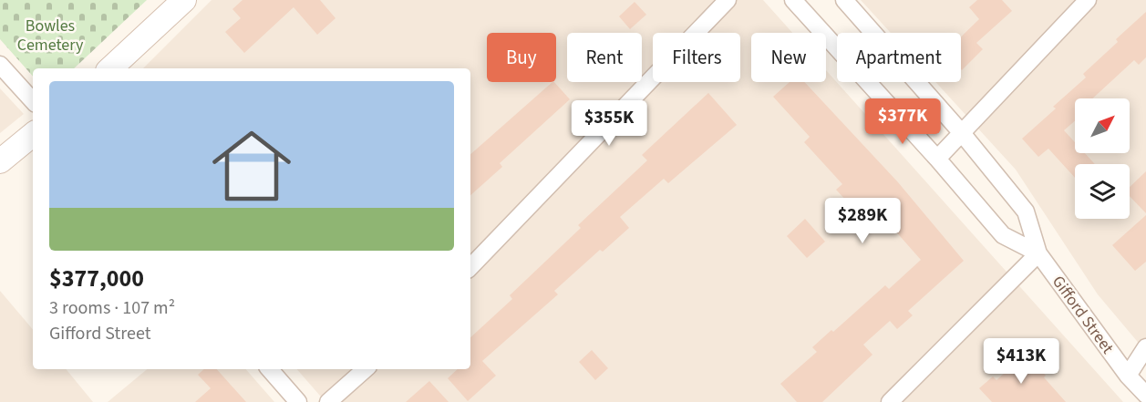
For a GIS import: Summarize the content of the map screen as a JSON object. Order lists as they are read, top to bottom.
{
  "streets": {
    "street": ["Gifford Street"]
  },
  "parks": ["Bowles Cemetery"],
  "north": "top right",
  "page": {
    "chip": [
      "Buy",
      "Rent",
      "Filters",
      "New",
      "Apartment"
    ],
    "list": [
      {
        "name": "$377,000",
        "note": "3 rooms · 107 m² · Gifford Street"
      }
    ],
    "price": [
      "$377K",
      "$355K",
      "$289K",
      "$413K"
    ]
  }
}
